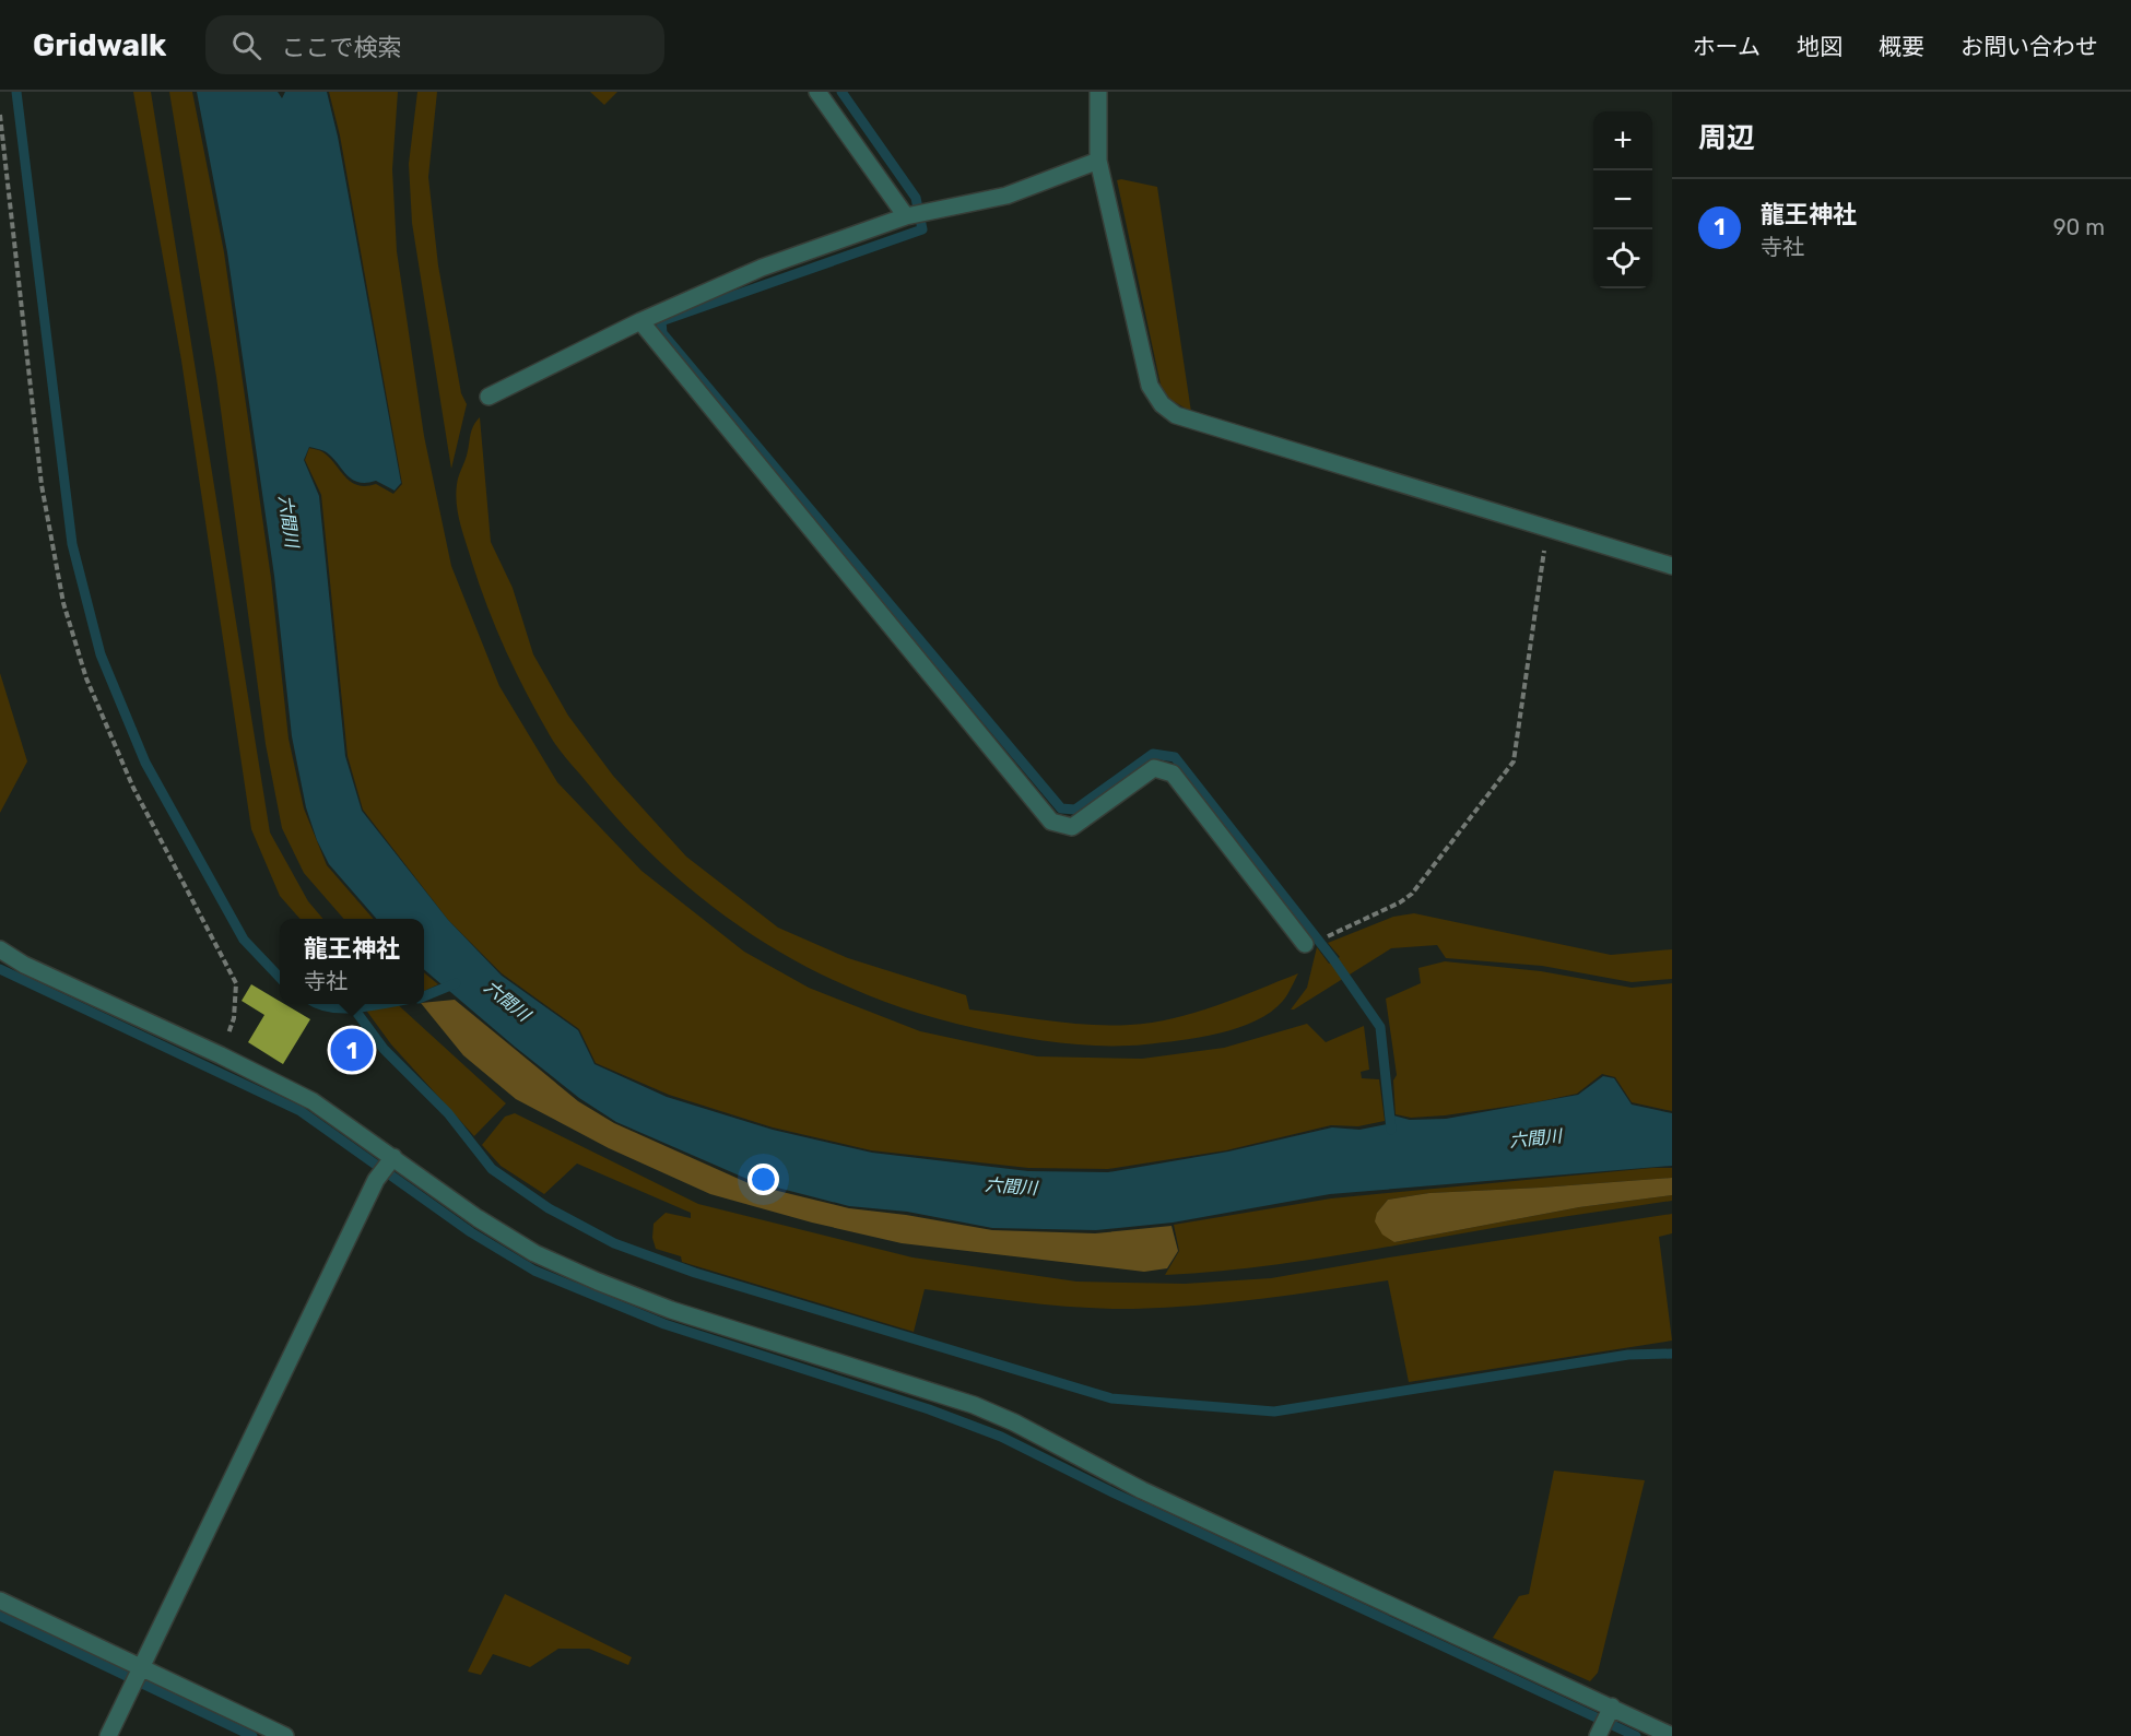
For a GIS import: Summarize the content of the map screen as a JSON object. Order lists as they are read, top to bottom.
{
  "water": ["六間川"],
  "page": {
    "header": "Gridwalk",
    "search": "ここで検索",
    "nav": [
      "ホーム",
      "地図",
      "概要",
      "お問い合わせ"
    ],
    "heading": "周辺",
    "map_buttons": ["+", "−"],
    "list": [
      {
        "mark": "1",
        "name": "龍王神社",
        "note": "寺社",
        "value": "90 m"
      }
    ],
    "popup": ["龍王神社", "寺社"],
    "pins": "1"
  }
}
